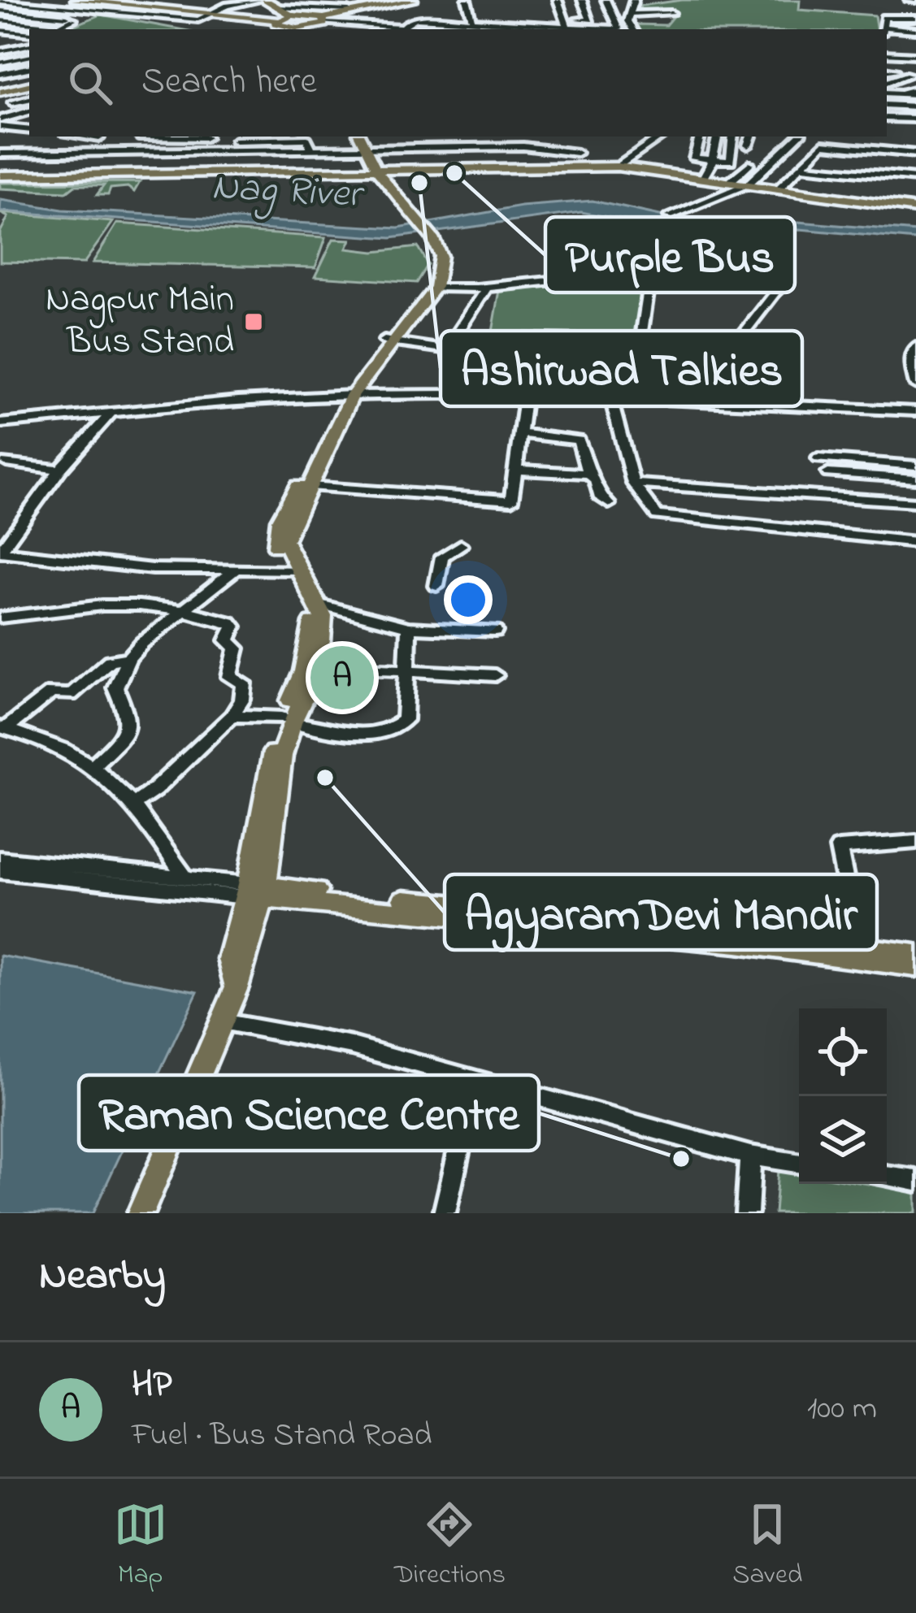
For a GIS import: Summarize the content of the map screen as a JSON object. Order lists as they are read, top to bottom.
{
  "water": ["Nag River"],
  "places": {
    "other": [
      "Purple Bus",
      "Ashirwad Talkies",
      "AgyaramDevi Mandir",
      "Raman Science Centre"
    ],
    "transit": ["Nagpur Main Bus Stand"]
  },
  "page": {
    "search": "Search here",
    "pins": "A",
    "heading": "Nearby",
    "list": [
      {
        "mark": "A",
        "name": "HP",
        "note": "Fuel · Bus Stand Road",
        "value": "100 m"
      }
    ],
    "nav": ["Map", "Directions", "Saved"]
  }
}
